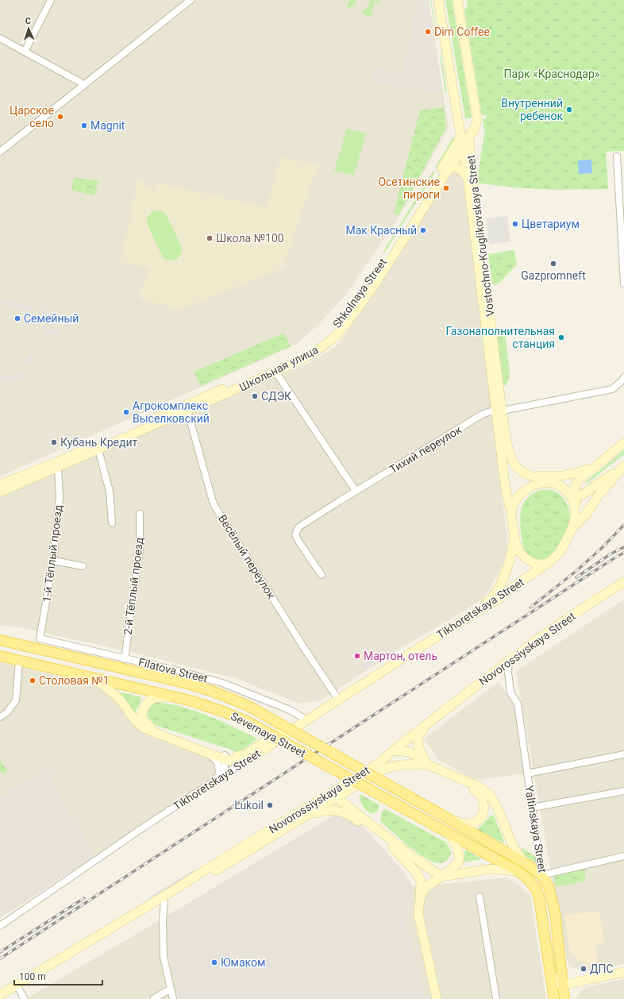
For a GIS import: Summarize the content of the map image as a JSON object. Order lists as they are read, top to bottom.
{
  "streets": {
    "main road": [
      "Vostochno-Kruglikovskaya Street",
      "Shkolnaya Street",
      "Школьная улица",
      "Tikhoretskaya Street",
      "Novorossiyskaya Street",
      "Severnaya Street",
      "Yaltinskaya Street"
    ],
    "street": [
      "Тихий переулок",
      "1-й Тёплый проезд",
      "Весёлый переулок",
      "2-й Тёплый проезд",
      "Filatova Street"
    ]
  },
  "crossings": [
    ["Vostochno-Kruglikovskaya Street", "Shkolnaya Street"],
    ["Vostochno-Kruglikovskaya Street", "Школьная улица"],
    ["Vostochno-Kruglikovskaya Street", "Тихий переулок"],
    ["Vostochno-Kruglikovskaya Street", "Tikhoretskaya Street"],
    ["Shkolnaya Street", "Школьная улица"],
    ["Shkolnaya Street", "Весёлый переулок"],
    ["Школьная улица", "1-й Тёплый проезд"],
    ["Школьная улица", "Весёлый переулок"],
    ["1-й Тёплый проезд", "Filatova Street"],
    ["Весёлый переулок", "Tikhoretskaya Street"],
    ["2-й Тёплый проезд", "Filatova Street"],
    ["Tikhoretskaya Street", "Filatova Street"],
    ["Novorossiyskaya Street", "Severnaya Street"],
    ["Novorossiyskaya Street", "Yaltinskaya Street"],
    ["Severnaya Street", "Yaltinskaya Street"]
  ],
  "parks": ["Парк «Краснодар»"],
  "places": [
    "Dim Coffee",
    "Внутренний ребенок",
    "Царское село",
    "Magnit",
    "Осетинские пироги",
    "Цветариум",
    "Мак Красный",
    "Школа №100",
    "Gazpromneft",
    "Семейный",
    "Газонаполнительная станция",
    "СДЭК",
    "Агрокомплекс Выселковский",
    "Кубань Кредит",
    "Мартон, отель",
    "Столовая №1",
    "Lukoil",
    "Юмаком",
    "ДПС"
  ],
  "scale_bar": "100 m",
  "north": "top"
}
